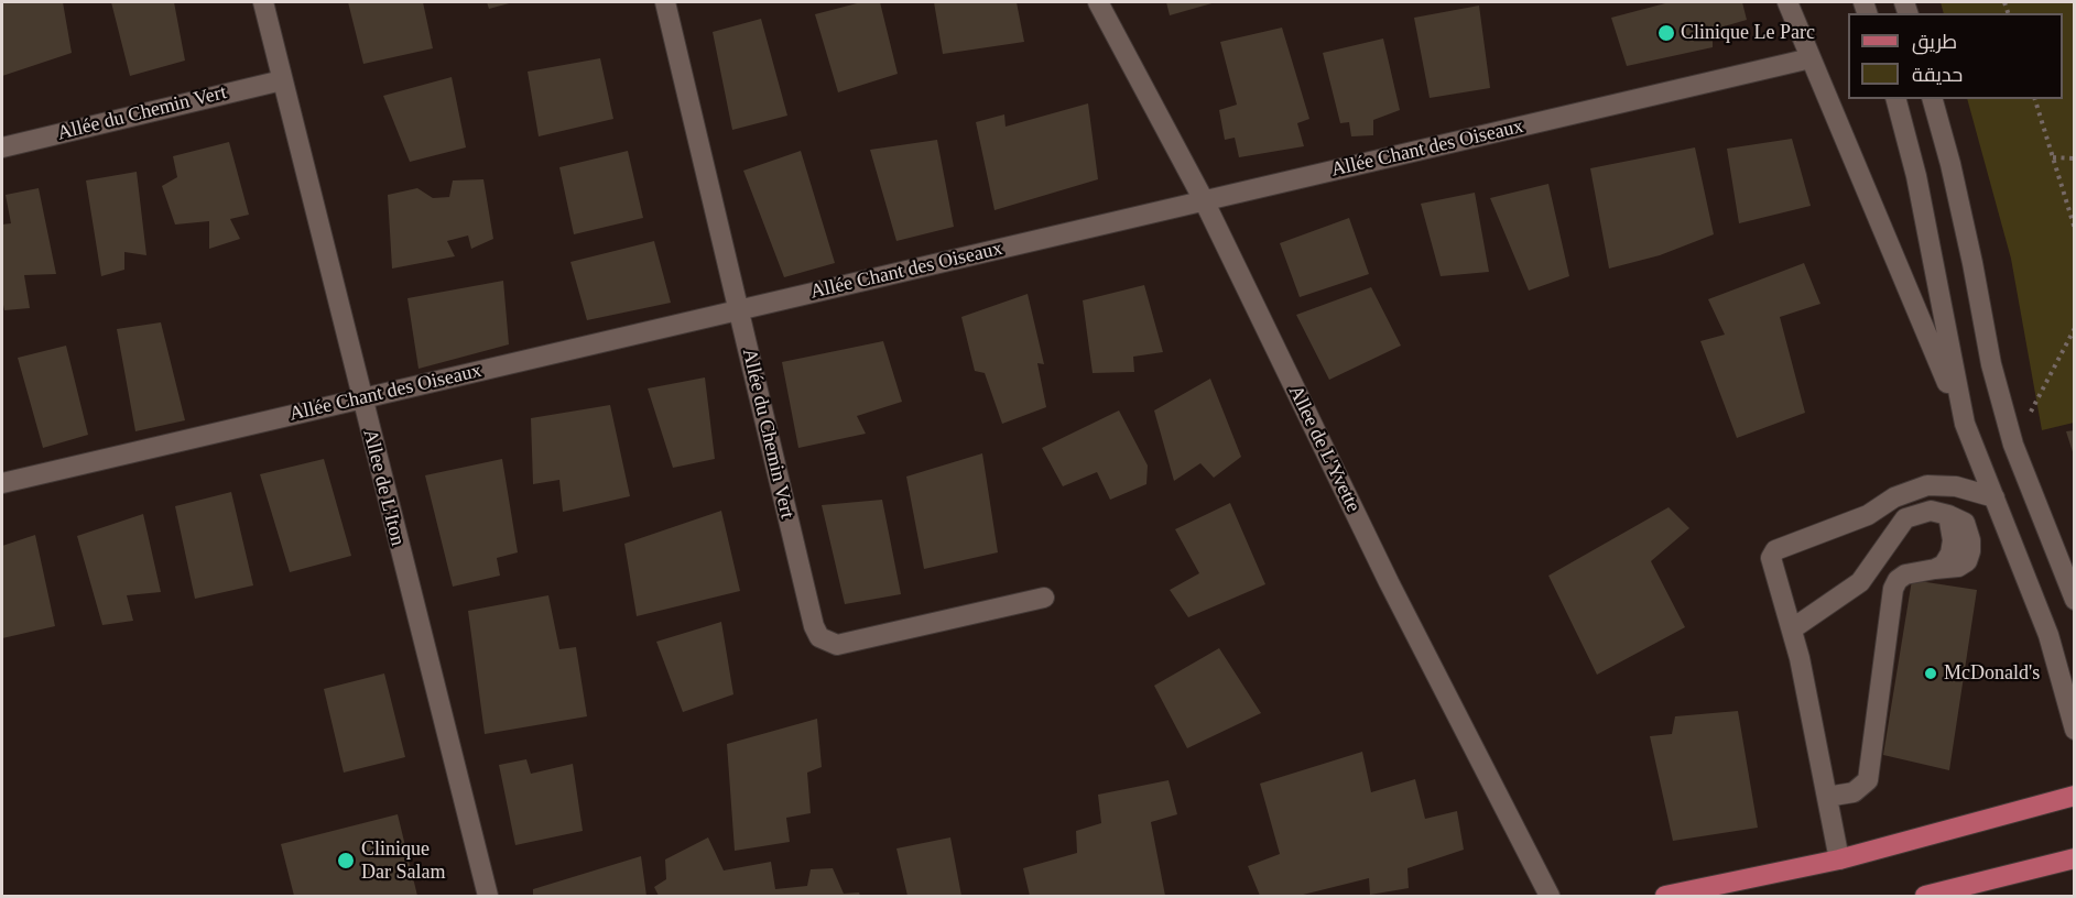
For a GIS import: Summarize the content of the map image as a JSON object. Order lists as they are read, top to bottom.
{
  "streets": {
    "street": [
      "Allée du Chemin Vert",
      "Allée Chant des Oiseaux",
      "Allee de L'Yvette",
      "Allee de L'Iton"
    ]
  },
  "crossings": [
    ["Allée du Chemin Vert", "Allée Chant des Oiseaux"],
    ["Allée du Chemin Vert", "Allee de L'Iton"],
    ["Allée Chant des Oiseaux", "Allee de L'Yvette"],
    ["Allée Chant des Oiseaux", "Allee de L'Iton"]
  ],
  "places": ["Clinique Le Parc", "McDonald's", "Clinique Dar Salam"],
  "legend": ["طريق", "حديقة"]
}
